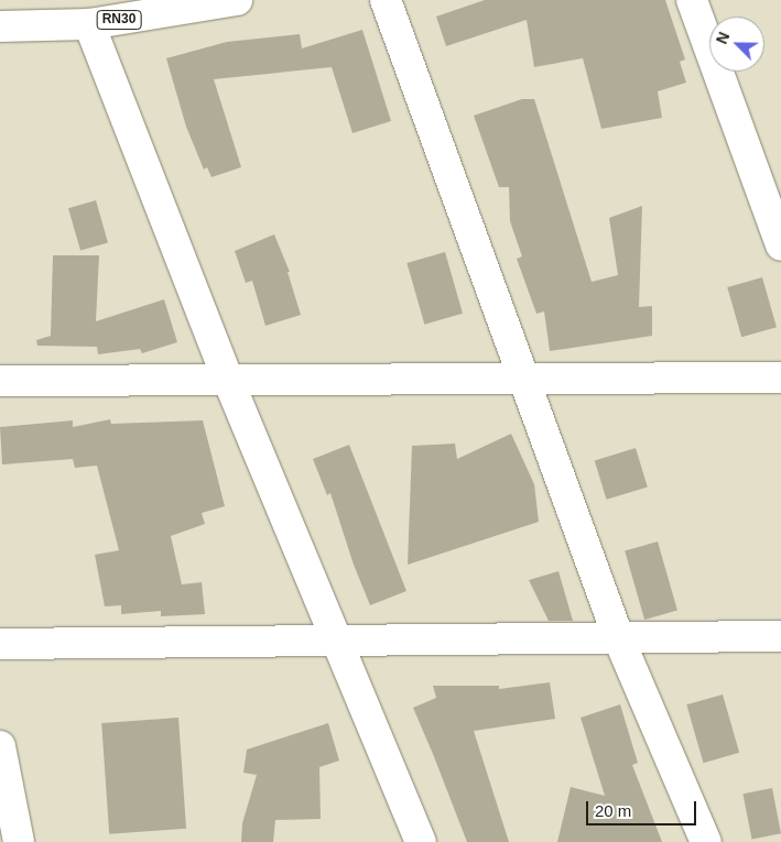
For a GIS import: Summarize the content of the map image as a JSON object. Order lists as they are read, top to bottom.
{
  "streets": {
    "street": ["RN30"]
  },
  "scale_bar": "20 m",
  "north": "top left"
}
